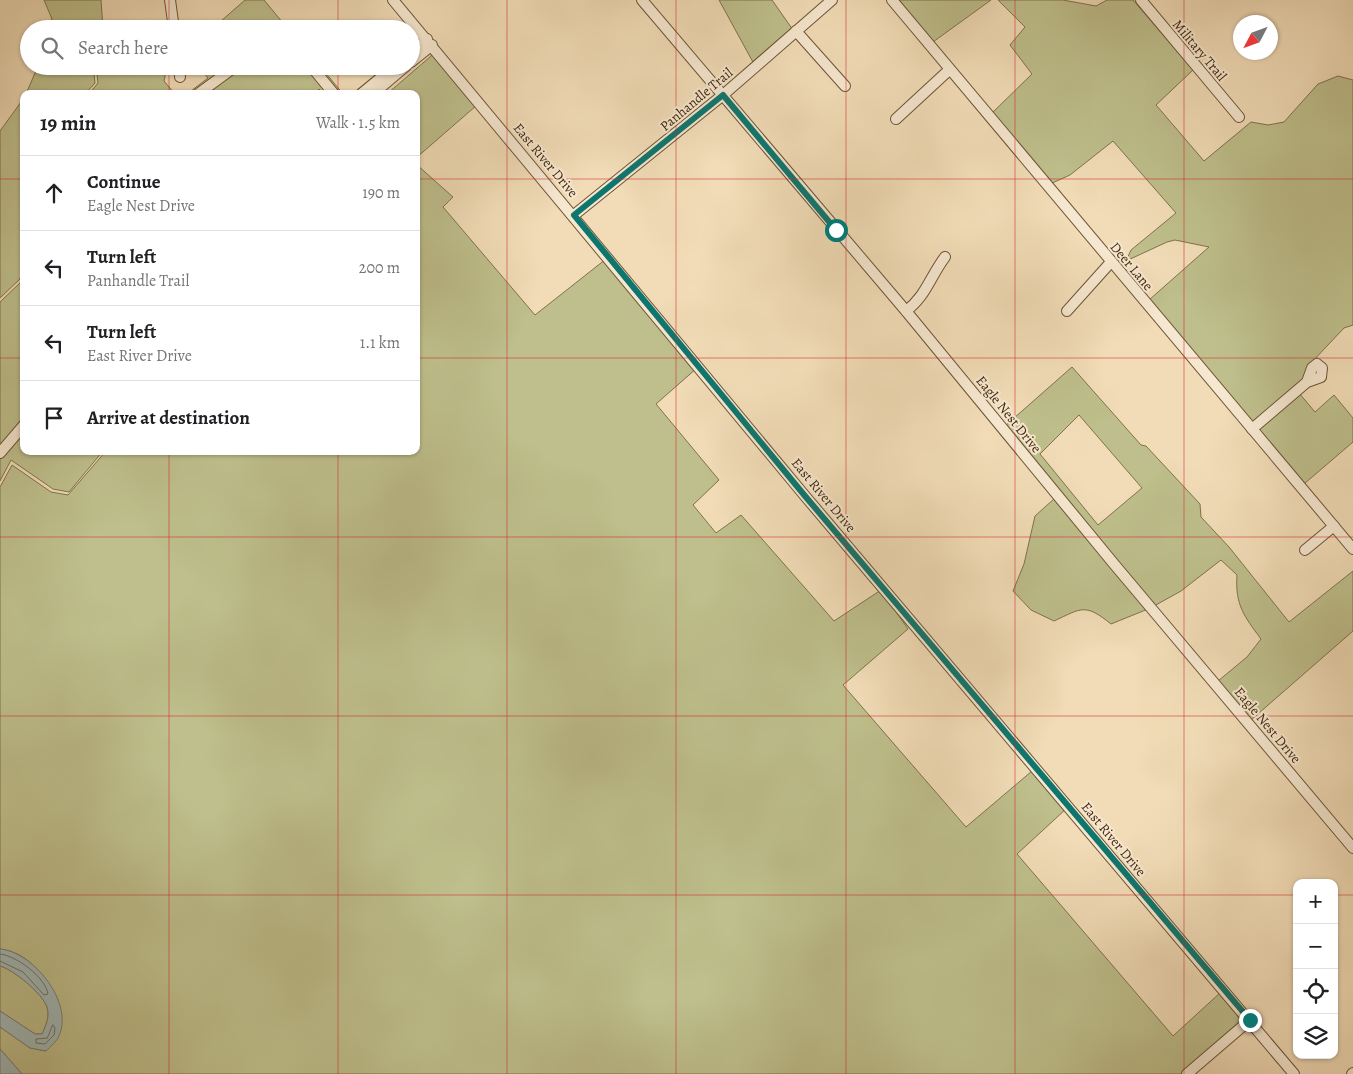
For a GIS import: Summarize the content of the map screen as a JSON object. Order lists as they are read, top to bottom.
{
  "streets": {
    "street": [
      "Military Trail",
      "Panhandle Trail",
      "East River Drive",
      "Deer Lane",
      "Eagle Nest Drive"
    ]
  },
  "crossings": [
    ["Panhandle Trail", "East River Drive"],
    ["Panhandle Trail", "Eagle Nest Drive"]
  ],
  "north": "bottom left",
  "page": {
    "search": "Search here",
    "heading": ["19 min", "Walk · 1.5 km"],
    "list": [
      ["Continue", "Eagle Nest Drive", "190 m"],
      ["Turn left", "Panhandle Trail", "200 m"],
      ["Turn left", "East River Drive", "1.1 km"],
      "Arrive at destination"
    ],
    "map_buttons": ["+", "−"]
  }
}
